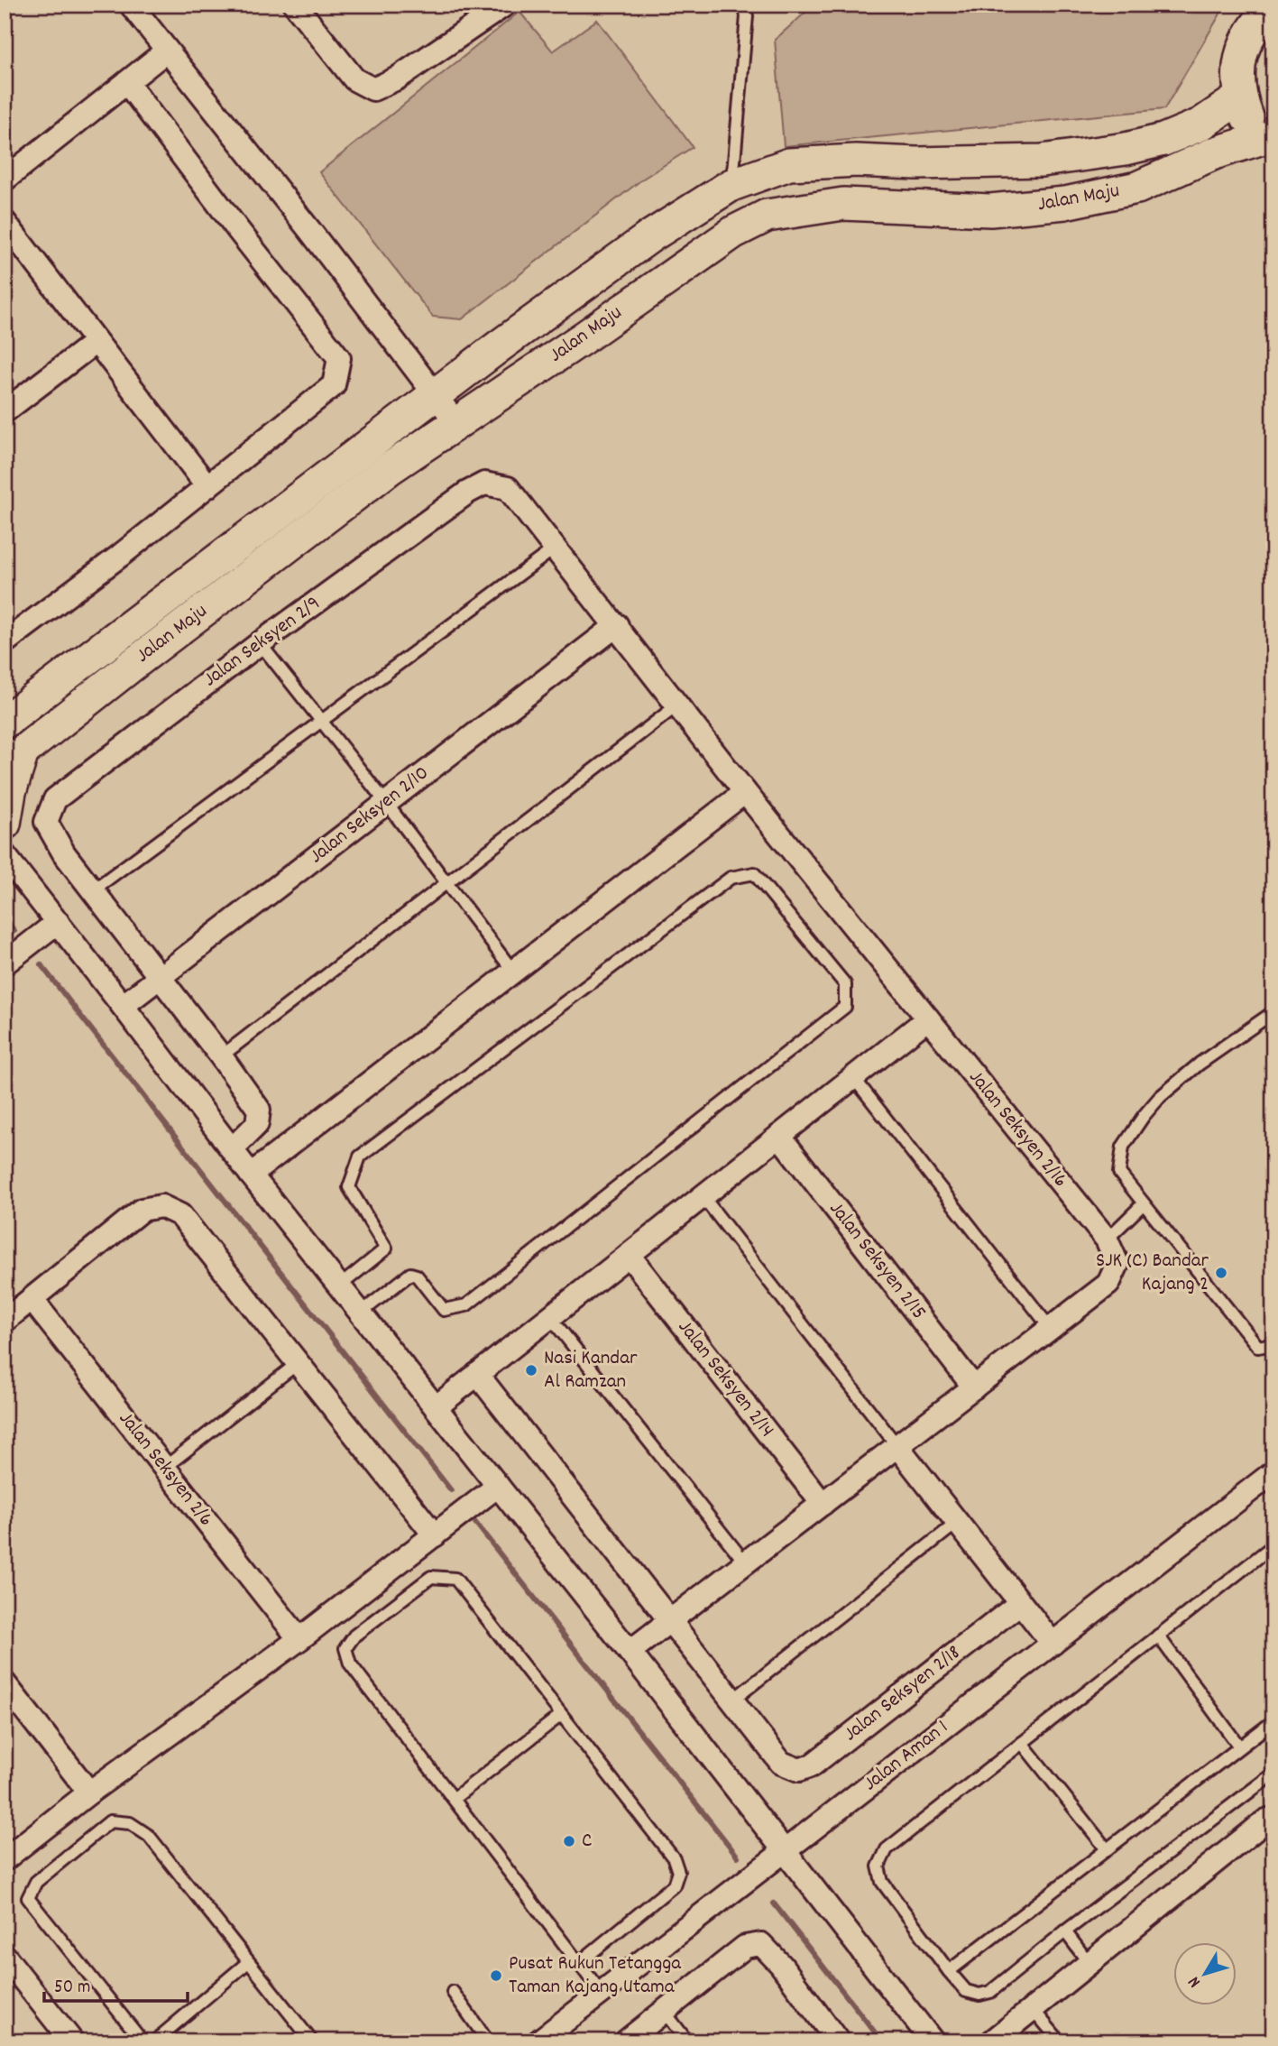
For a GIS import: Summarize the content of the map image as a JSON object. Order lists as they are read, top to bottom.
{
  "streets": {
    "street": [
      "Jalan Maju",
      "Jalan Seksyen 2/9",
      "Jalan Seksyen 2/10",
      "Jalan Seksyen 2/16",
      "Jalan Seksyen 2/15",
      "Jalan Seksyen 2/14",
      "Jalan Seksyen 2/6",
      "Jalan Seksyen 2/18",
      "Jalan Aman 1"
    ]
  },
  "crossings": [
    ["Jalan Seksyen 2/9", "Jalan Seksyen 2/16"],
    ["Jalan Seksyen 2/10", "Jalan Seksyen 2/16"]
  ],
  "places": [
    "SJK (C) Bandar Kajang 2",
    "Nasi Kandar Al Ramzan",
    "C",
    "Pusat Rukun Tetangga Taman Kajang Utama"
  ],
  "scale_bar": "50 m",
  "north": "bottom left"
}
